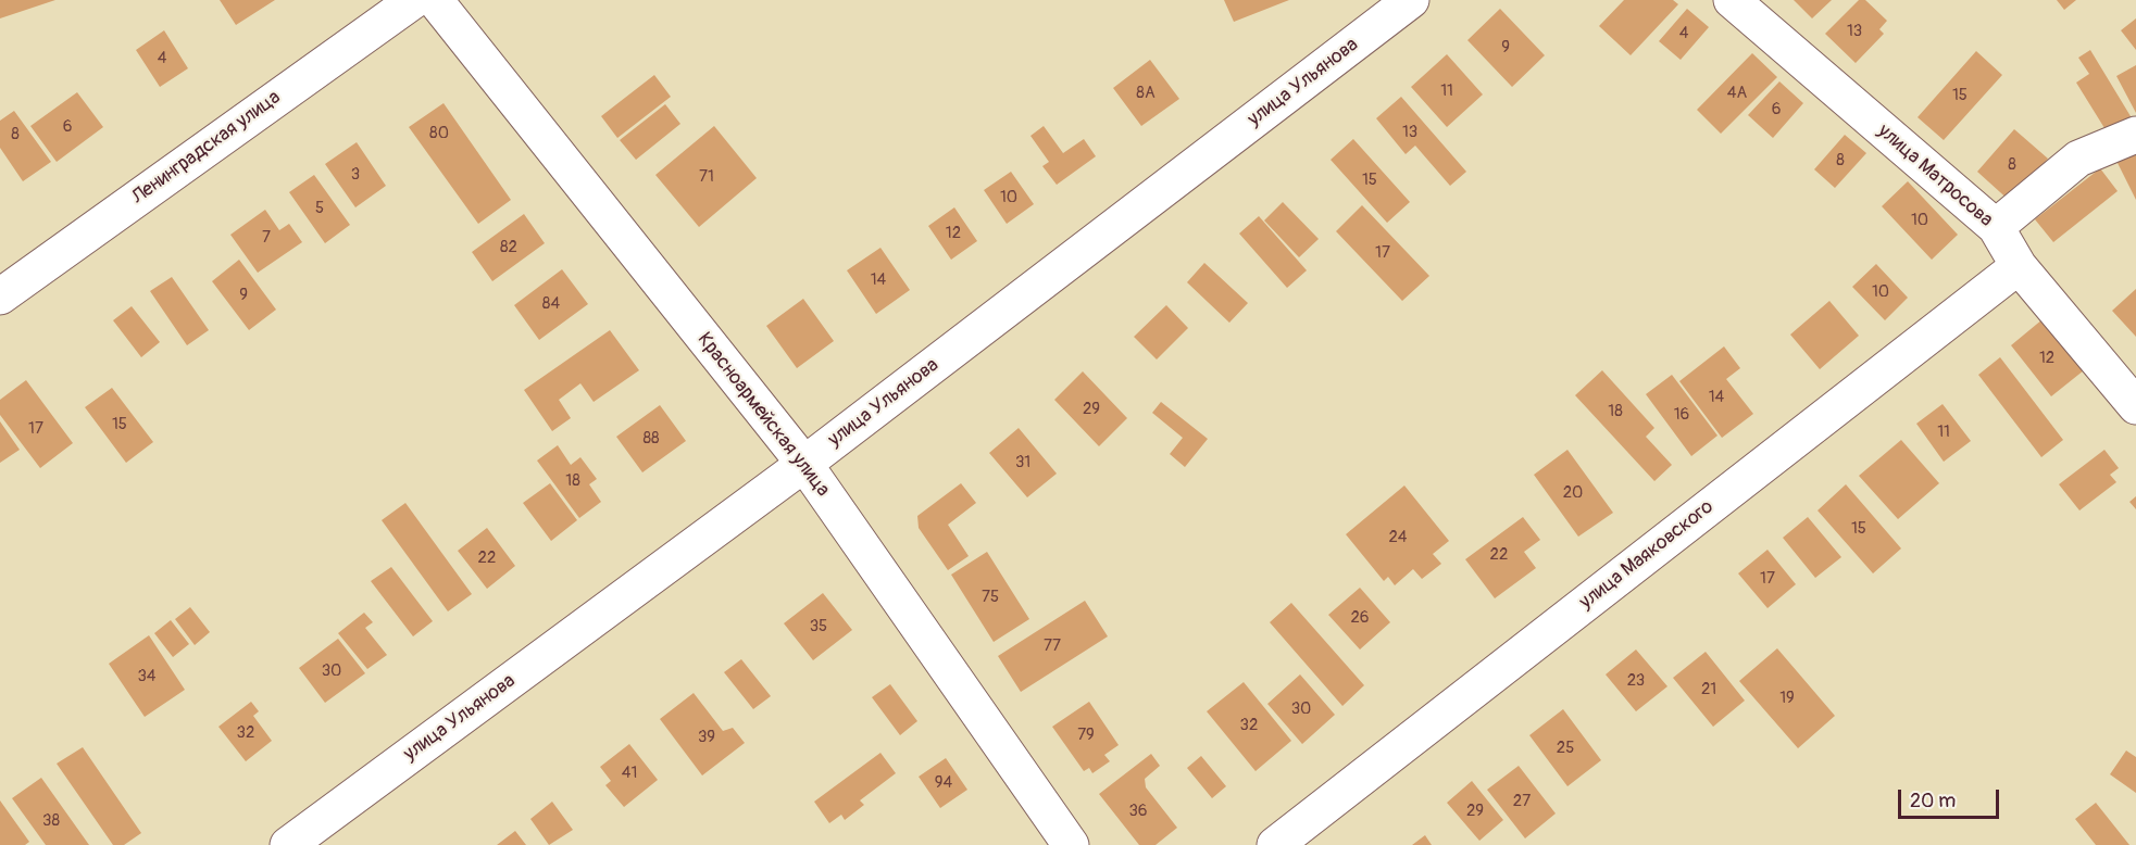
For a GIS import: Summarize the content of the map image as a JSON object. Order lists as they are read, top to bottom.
{
  "streets": {
    "street": [
      "улица Ульянова",
      "Ленинградская улица",
      "улица Матросова",
      "Красноармейская улица",
      "улица Маяковского"
    ]
  },
  "crossings": [
    ["улица Ульянова", "Красноармейская улица"],
    ["улица Матросова", "улица Маяковского"]
  ],
  "house_numbers": [
    "13",
    "4",
    "9",
    "4",
    "11",
    "8А",
    "4А",
    "15",
    "6",
    "6",
    "13",
    "80",
    "8",
    "8",
    "8",
    "3",
    "71",
    "15",
    "10",
    "5",
    "10",
    "12",
    "7",
    "82",
    "17",
    "14",
    "10",
    "9",
    "84",
    "12",
    "14",
    "29",
    "18",
    "16",
    "15",
    "17",
    "11",
    "88",
    "31",
    "18",
    "20",
    "15",
    "24",
    "22",
    "22",
    "17",
    "75",
    "26",
    "35",
    "77",
    "30",
    "34",
    "23",
    "21",
    "19",
    "30",
    "32",
    "32",
    "79",
    "39",
    "25",
    "41",
    "94",
    "27",
    "36",
    "29",
    "38"
  ],
  "scale_bar": "20 m"
}
